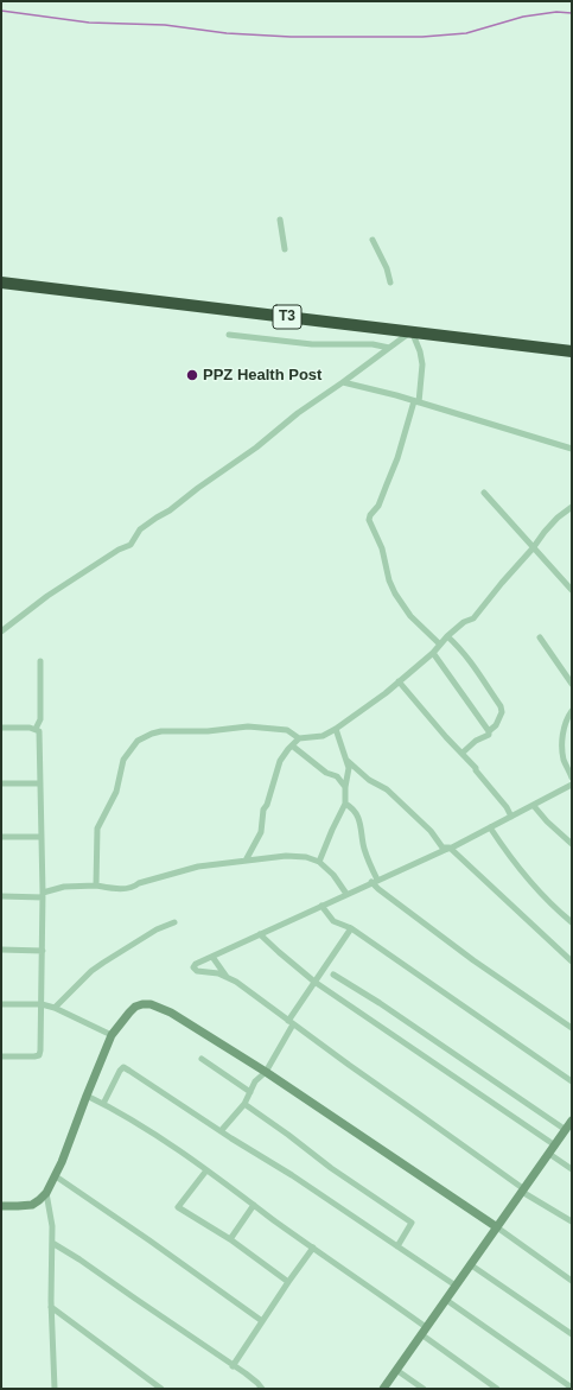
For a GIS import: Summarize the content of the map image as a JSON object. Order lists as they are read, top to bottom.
{
  "streets": {
    "highway": ["T3"]
  },
  "places": ["PPZ Health Post"]
}
